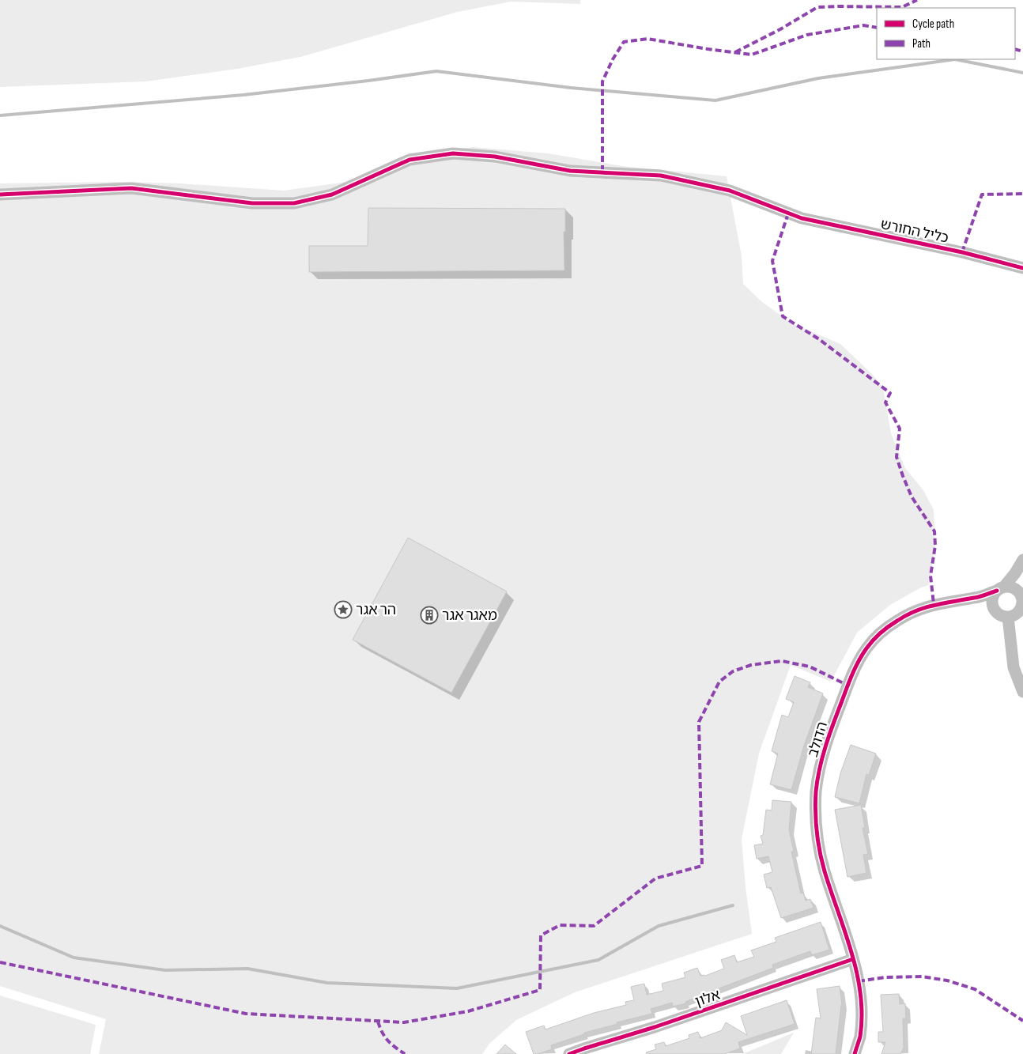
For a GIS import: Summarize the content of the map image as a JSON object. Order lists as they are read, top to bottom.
{
  "streets": {
    "street": ["כליל החורש", "הדולב", "אלון"]
  },
  "crossings": [
    ["הדולב", "אלון"]
  ],
  "places": {
    "place": ["הר אגר"],
    "building": ["מאגר אגר"]
  },
  "legend": ["Cycle path", "Path"]
}
